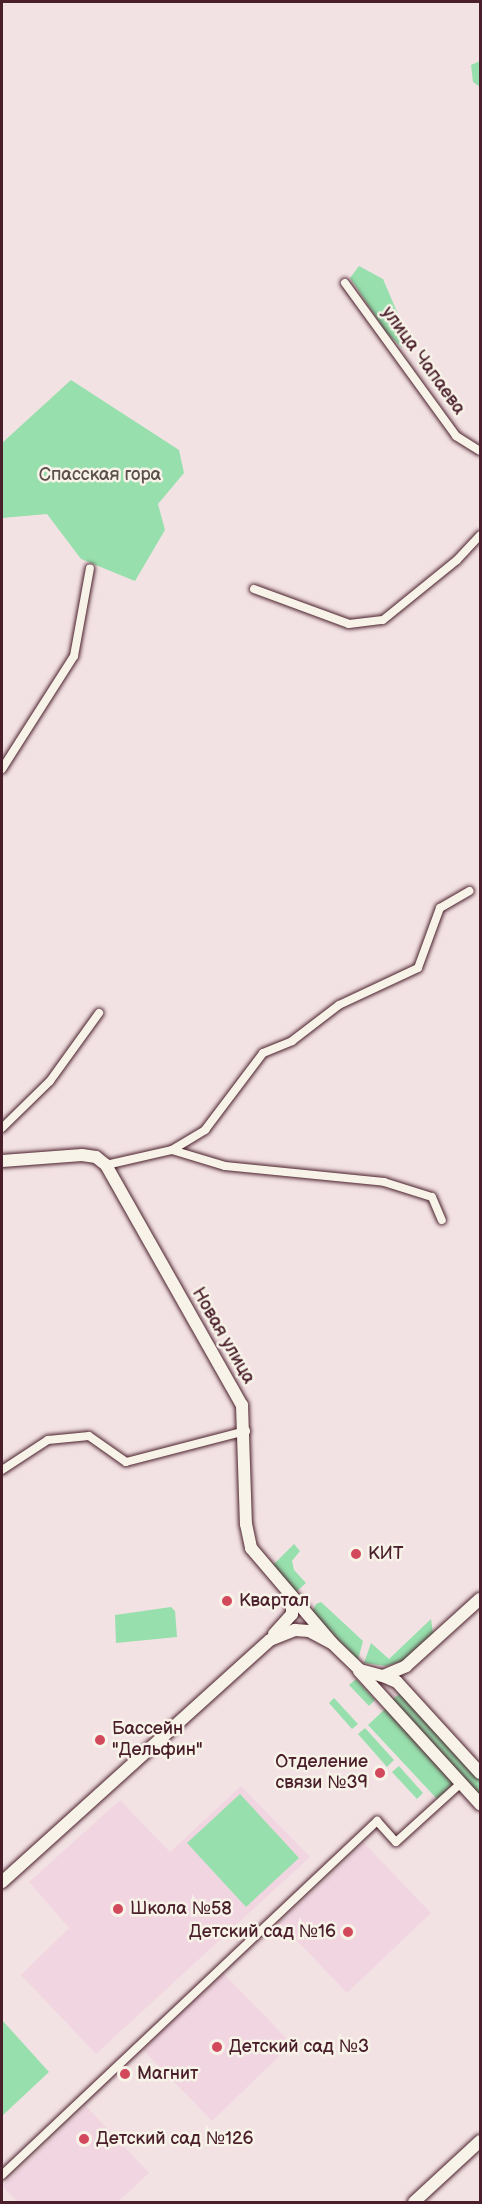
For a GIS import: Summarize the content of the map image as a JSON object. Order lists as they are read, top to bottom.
{
  "streets": {
    "street": ["улица Чапаева", "Новая улица"]
  },
  "parks": ["Спасская гора"],
  "places": [
    "КИТ",
    "Квартал",
    "Бассейн \"Дельфин\"",
    "Отделение связи №39",
    "Школа №58",
    "Детский сад №16",
    "Детский сад №3",
    "Магнит",
    "Детский сад №126"
  ]
}
